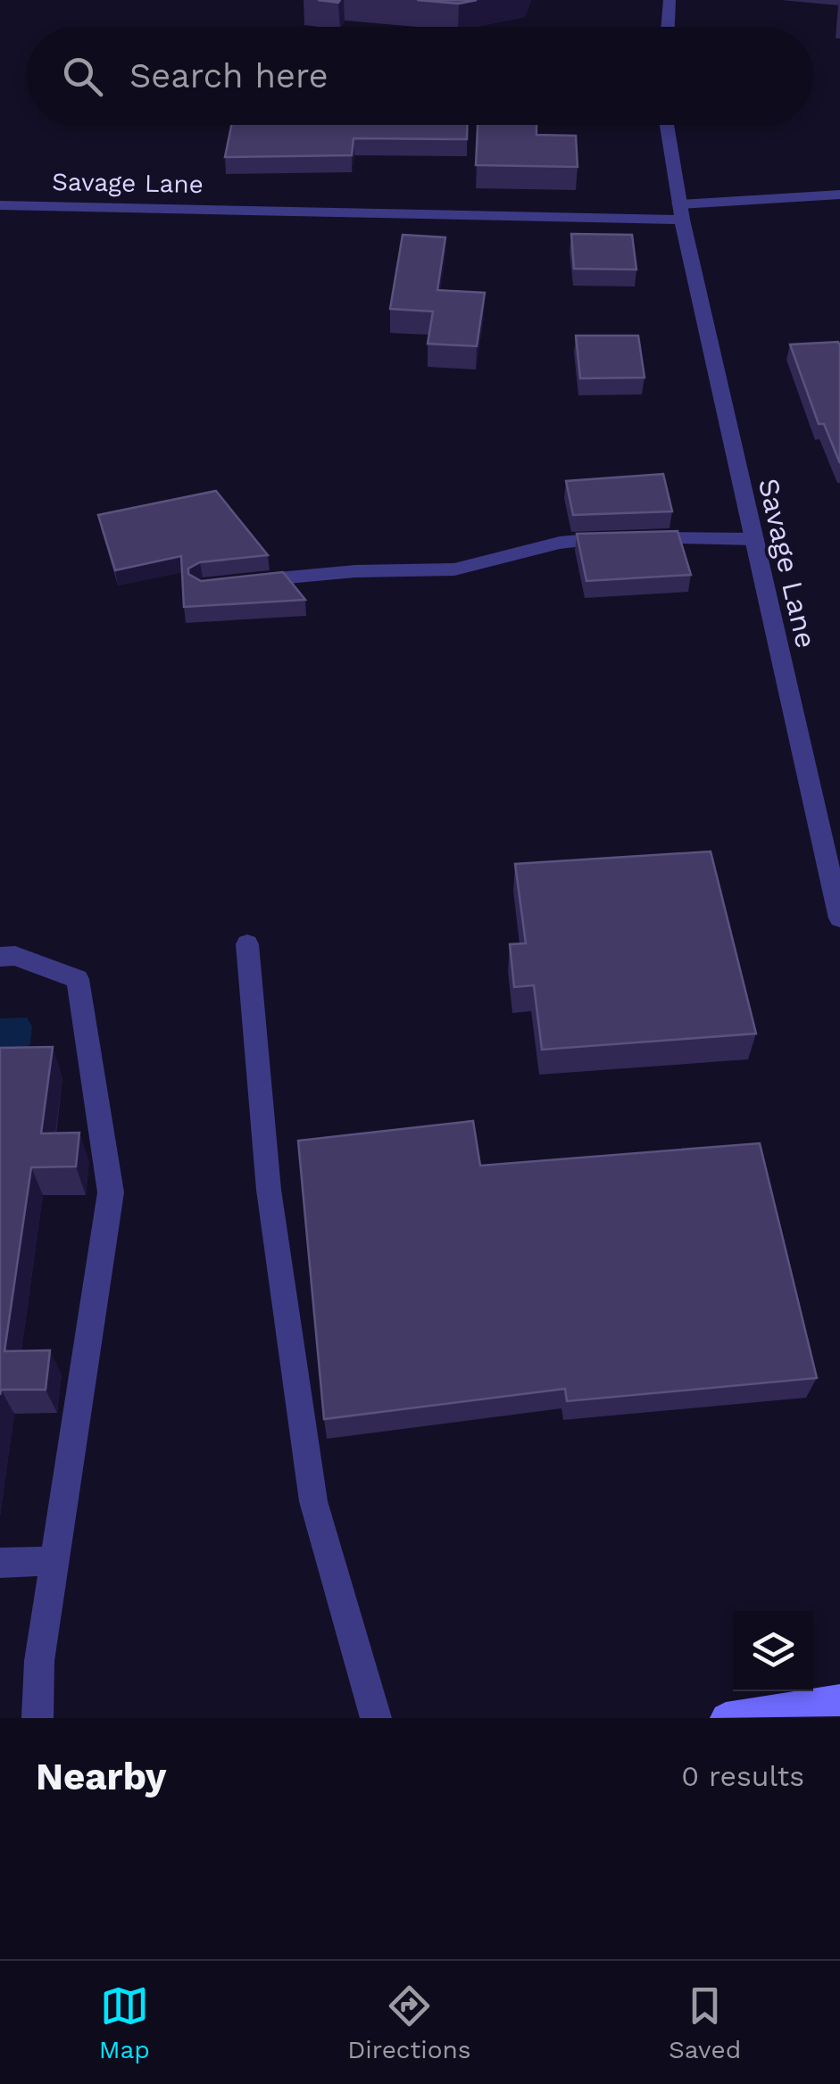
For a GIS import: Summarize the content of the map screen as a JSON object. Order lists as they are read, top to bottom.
{
  "streets": {
    "street": ["Savage Lane"]
  },
  "page": {
    "search": "Search here",
    "heading": ["Nearby", "0 results"],
    "nav": ["Map", "Directions", "Saved"]
  }
}
